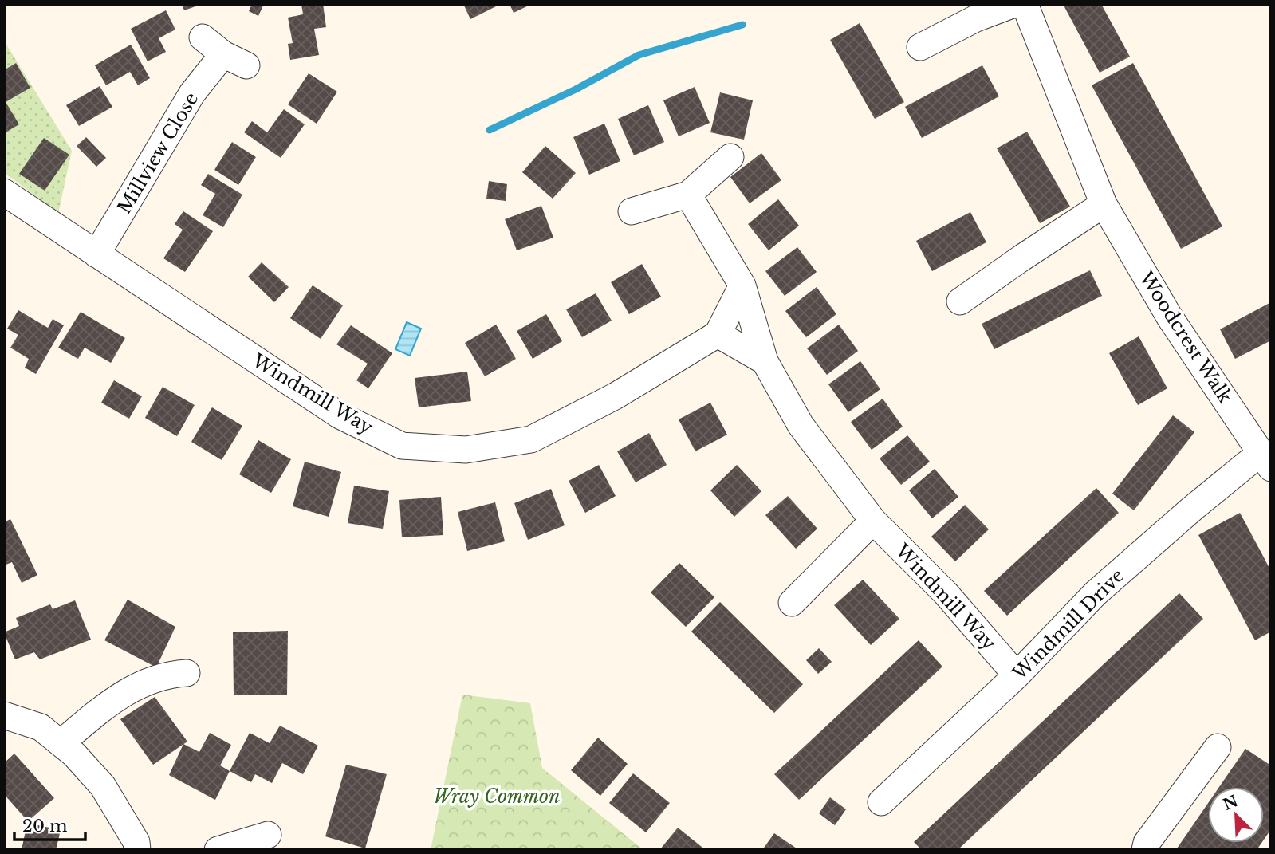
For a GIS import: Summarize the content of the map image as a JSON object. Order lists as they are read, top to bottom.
{
  "streets": {
    "street": [
      "Millview Close",
      "Woodcrest Walk",
      "Windmill Way",
      "Windmill Drive"
    ]
  },
  "crossings": [
    ["Millview Close", "Windmill Way"],
    ["Woodcrest Walk", "Windmill Drive"],
    ["Windmill Way", "Windmill Drive"]
  ],
  "parks": ["Wray Common"],
  "scale_bar": "20 m",
  "north": "top left"
}
